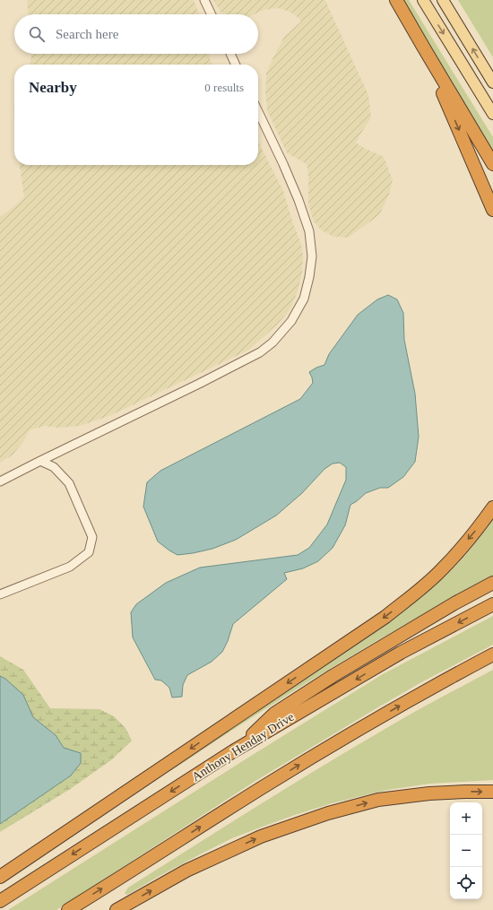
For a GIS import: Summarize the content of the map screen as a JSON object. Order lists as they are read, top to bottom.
{
  "streets": {
    "highway": ["Anthony Henday Drive"]
  },
  "page": {
    "search": "Search here",
    "heading": ["Nearby", "0 results"],
    "map_buttons": ["+", "−"]
  }
}
